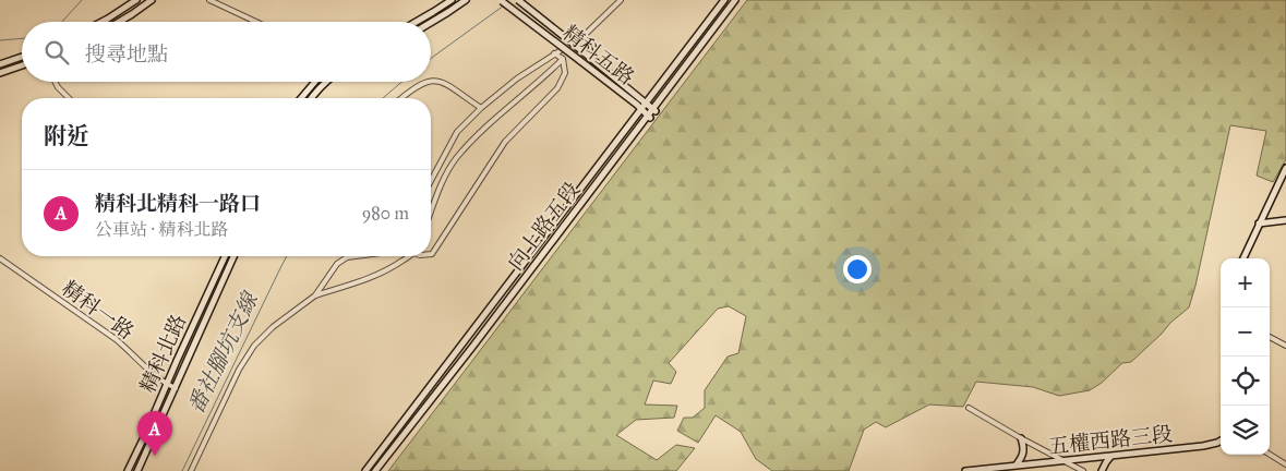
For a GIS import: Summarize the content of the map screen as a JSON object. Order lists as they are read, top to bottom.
{
  "streets": {
    "main road": [
      "精科五路",
      "向上路五段",
      "精科北路",
      "五權西路三段"
    ],
    "street": ["精科一路"]
  },
  "crossings": [
    ["精科五路", "向上路五段"],
    ["精科一路", "精科北路"]
  ],
  "water": ["番社腳坑支線"],
  "page": {
    "search": "搜尋地點",
    "heading": "附近",
    "list": [
      {
        "mark": "A",
        "name": "精科北精科一路口",
        "note": "公車站 · 精科北路",
        "value": "980 m"
      }
    ],
    "map_buttons": ["+", "−"],
    "pins": "A"
  }
}
